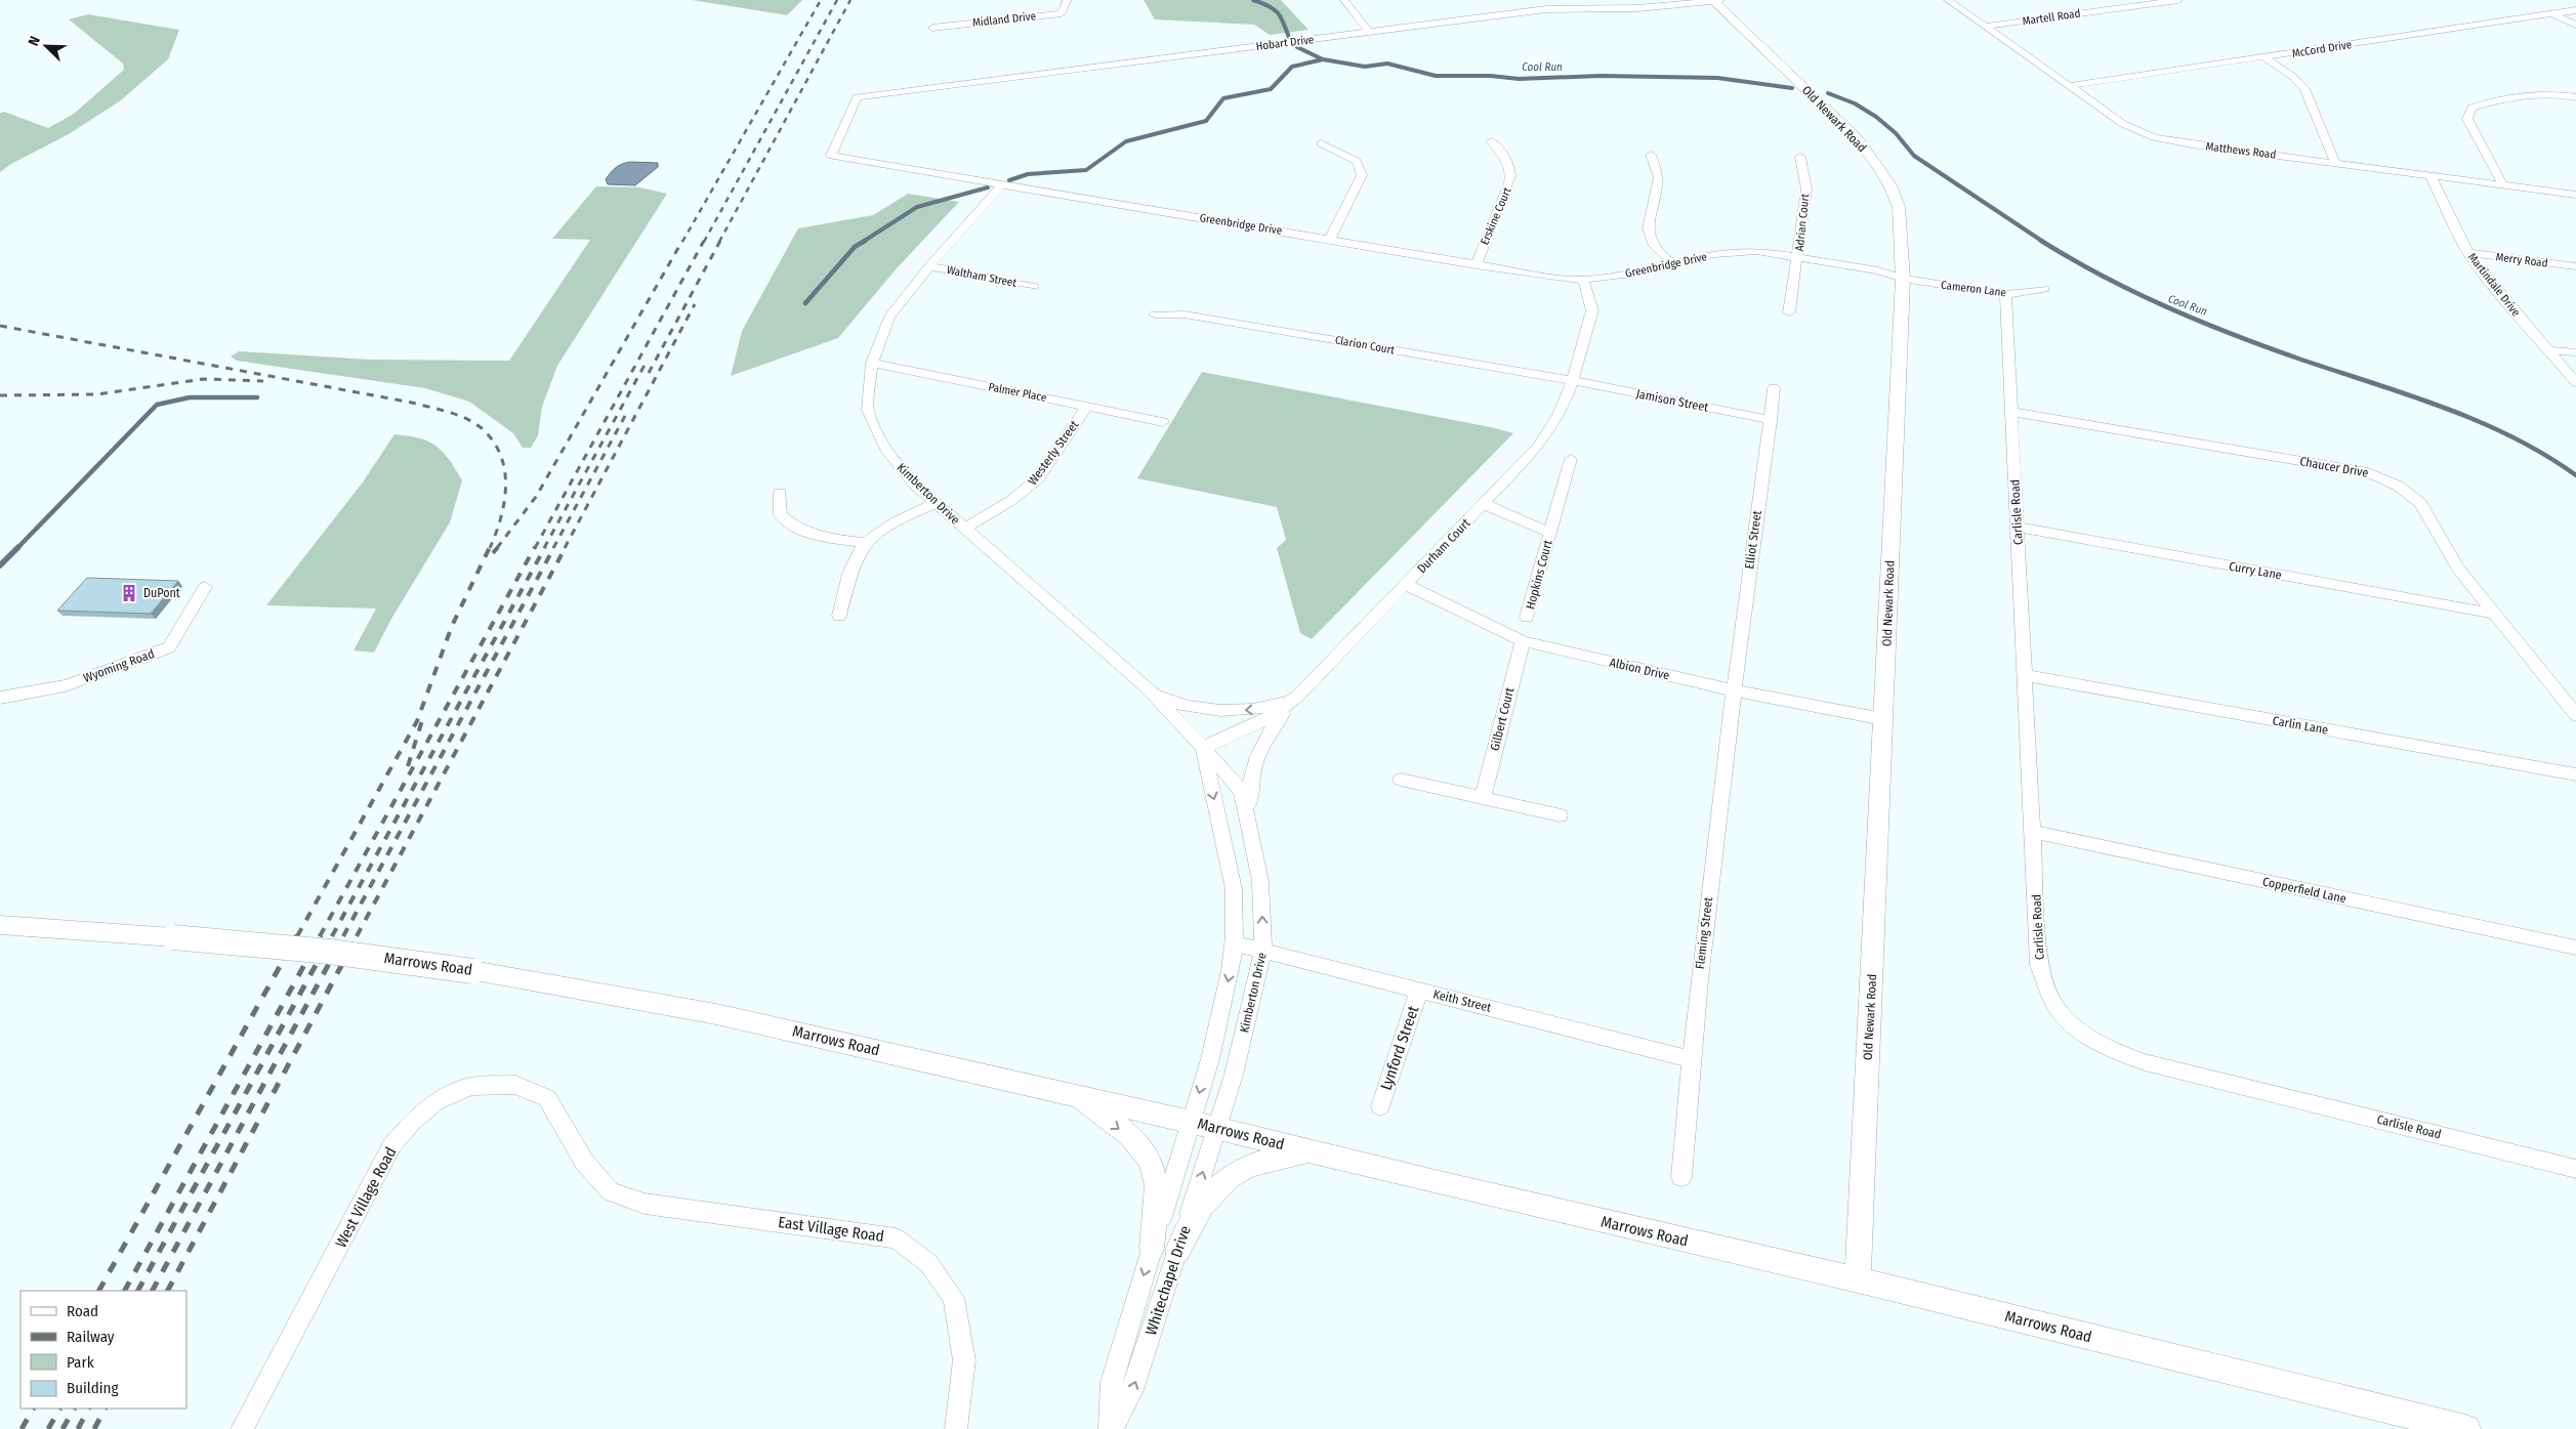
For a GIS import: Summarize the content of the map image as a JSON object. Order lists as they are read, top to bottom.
{
  "streets": {
    "street": [
      "Martell Road",
      "Midland Drive",
      "Hobart Drive",
      "McCord Drive",
      "Old Newark Road",
      "Matthews Road",
      "Erskine Court",
      "Adrian Court",
      "Greenbridge Drive",
      "Merry Road",
      "Waltham Street",
      "Martindale Drive",
      "Cameron Lane",
      "Clarion Court",
      "Palmer Place",
      "Jamison Street",
      "Westerly Street",
      "Chaucer Drive",
      "Kimberton Drive",
      "Carlisle Road",
      "Elliot Street",
      "Durham Court",
      "Curry Lane",
      "Hopkins Court",
      "Wyoming Road",
      "Albion Drive",
      "Gilbert Court",
      "Carlin Lane",
      "Copperfield Lane",
      "Fleming Street",
      "Marrows Road",
      "Keith Street",
      "Lynford Street",
      "West Village Road",
      "East Village Road",
      "Whitechapel Drive"
    ]
  },
  "crossings": [
    ["Martell Road", "Matthews Road"],
    ["Hobart Drive", "Old Newark Road"],
    ["Hobart Drive", "Greenbridge Drive"],
    ["McCord Drive", "Matthews Road"],
    ["Old Newark Road", "Greenbridge Drive"],
    ["Old Newark Road", "Cameron Lane"],
    ["Old Newark Road", "Albion Drive"],
    ["Old Newark Road", "Marrows Road"],
    ["Matthews Road", "Martindale Drive"],
    ["Erskine Court", "Greenbridge Drive"],
    ["Adrian Court", "Greenbridge Drive"],
    ["Greenbridge Drive", "Cameron Lane"],
    ["Greenbridge Drive", "Kimberton Drive"],
    ["Greenbridge Drive", "Durham Court"],
    ["Merry Road", "Martindale Drive"],
    ["Waltham Street", "Kimberton Drive"],
    ["Cameron Lane", "Carlisle Road"],
    ["Clarion Court", "Jamison Street"],
    ["Clarion Court", "Durham Court"],
    ["Palmer Place", "Westerly Street"],
    ["Palmer Place", "Kimberton Drive"],
    ["Jamison Street", "Elliot Street"],
    ["Jamison Street", "Durham Court"],
    ["Westerly Street", "Kimberton Drive"],
    ["Chaucer Drive", "Carlisle Road"],
    ["Chaucer Drive", "Curry Lane"],
    ["Kimberton Drive", "Durham Court"],
    ["Kimberton Drive", "Marrows Road"],
    ["Kimberton Drive", "Keith Street"],
    ["Kimberton Drive", "Whitechapel Drive"],
    ["Carlisle Road", "Curry Lane"],
    ["Carlisle Road", "Carlin Lane"],
    ["Carlisle Road", "Copperfield Lane"],
    ["Elliot Street", "Albion Drive"],
    ["Elliot Street", "Fleming Street"],
    ["Durham Court", "Hopkins Court"],
    ["Durham Court", "Albion Drive"],
    ["Albion Drive", "Gilbert Court"],
    ["Albion Drive", "Fleming Street"],
    ["Fleming Street", "Keith Street"],
    ["Marrows Road", "Whitechapel Drive"],
    ["Keith Street", "Lynford Street"],
    ["West Village Road", "East Village Road"]
  ],
  "water": ["Cool Run"],
  "places": {
    "building": ["DuPont"]
  },
  "legend": [
    "Road",
    "Railway",
    "Park",
    "Building"
  ],
  "north": "top left"
}
